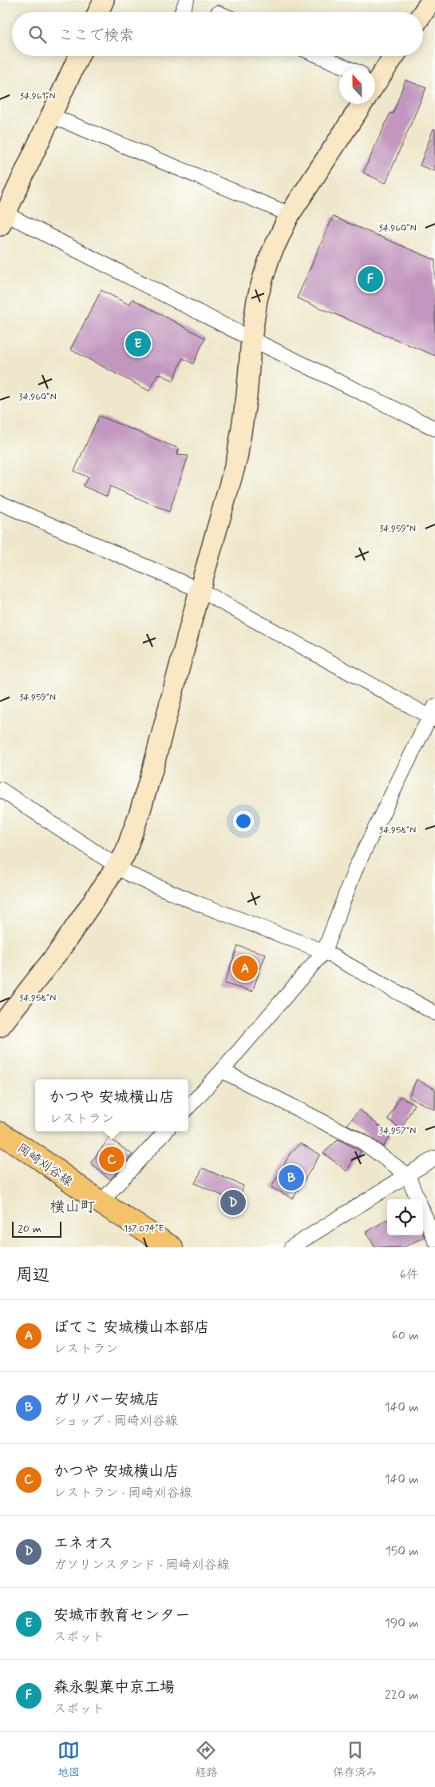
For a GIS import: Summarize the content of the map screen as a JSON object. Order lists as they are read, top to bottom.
{
  "streets": {
    "main road": ["岡崎刈谷線"]
  },
  "districts": ["横山町"],
  "scale_bar": "20 m",
  "north": "top",
  "page": {
    "search": "ここで検索",
    "pins": [
      "F",
      "E",
      "A",
      "C",
      "B",
      "D"
    ],
    "popup": ["かつや 安城横山店", "レストラン"],
    "scale": "20 m",
    "heading": ["周辺", "6件"],
    "list": [
      {
        "mark": "A",
        "name": "ぼてこ 安城横山本部店",
        "note": "レストラン",
        "value": "60 m"
      },
      {
        "mark": "B",
        "name": "ガリバー安城店",
        "note": "ショップ · 岡崎刈谷線",
        "value": "140 m"
      },
      {
        "mark": "C",
        "name": "かつや 安城横山店",
        "note": "レストラン · 岡崎刈谷線",
        "value": "140 m"
      },
      {
        "mark": "D",
        "name": "エネオス",
        "note": "ガソリンスタンド · 岡崎刈谷線",
        "value": "150 m"
      },
      {
        "mark": "E",
        "name": "安城市教育センター",
        "note": "スポット",
        "value": "190 m"
      },
      {
        "mark": "F",
        "name": "森永製菓中京工場",
        "note": "スポット",
        "value": "220 m"
      }
    ],
    "nav": ["地図", "経路", "保存済み"]
  },
  "coordinates": [
    "34.961°N",
    "34.960°N",
    "34.959°N",
    "34.958°N",
    "34.957°N",
    "137.074°E"
  ]
}
